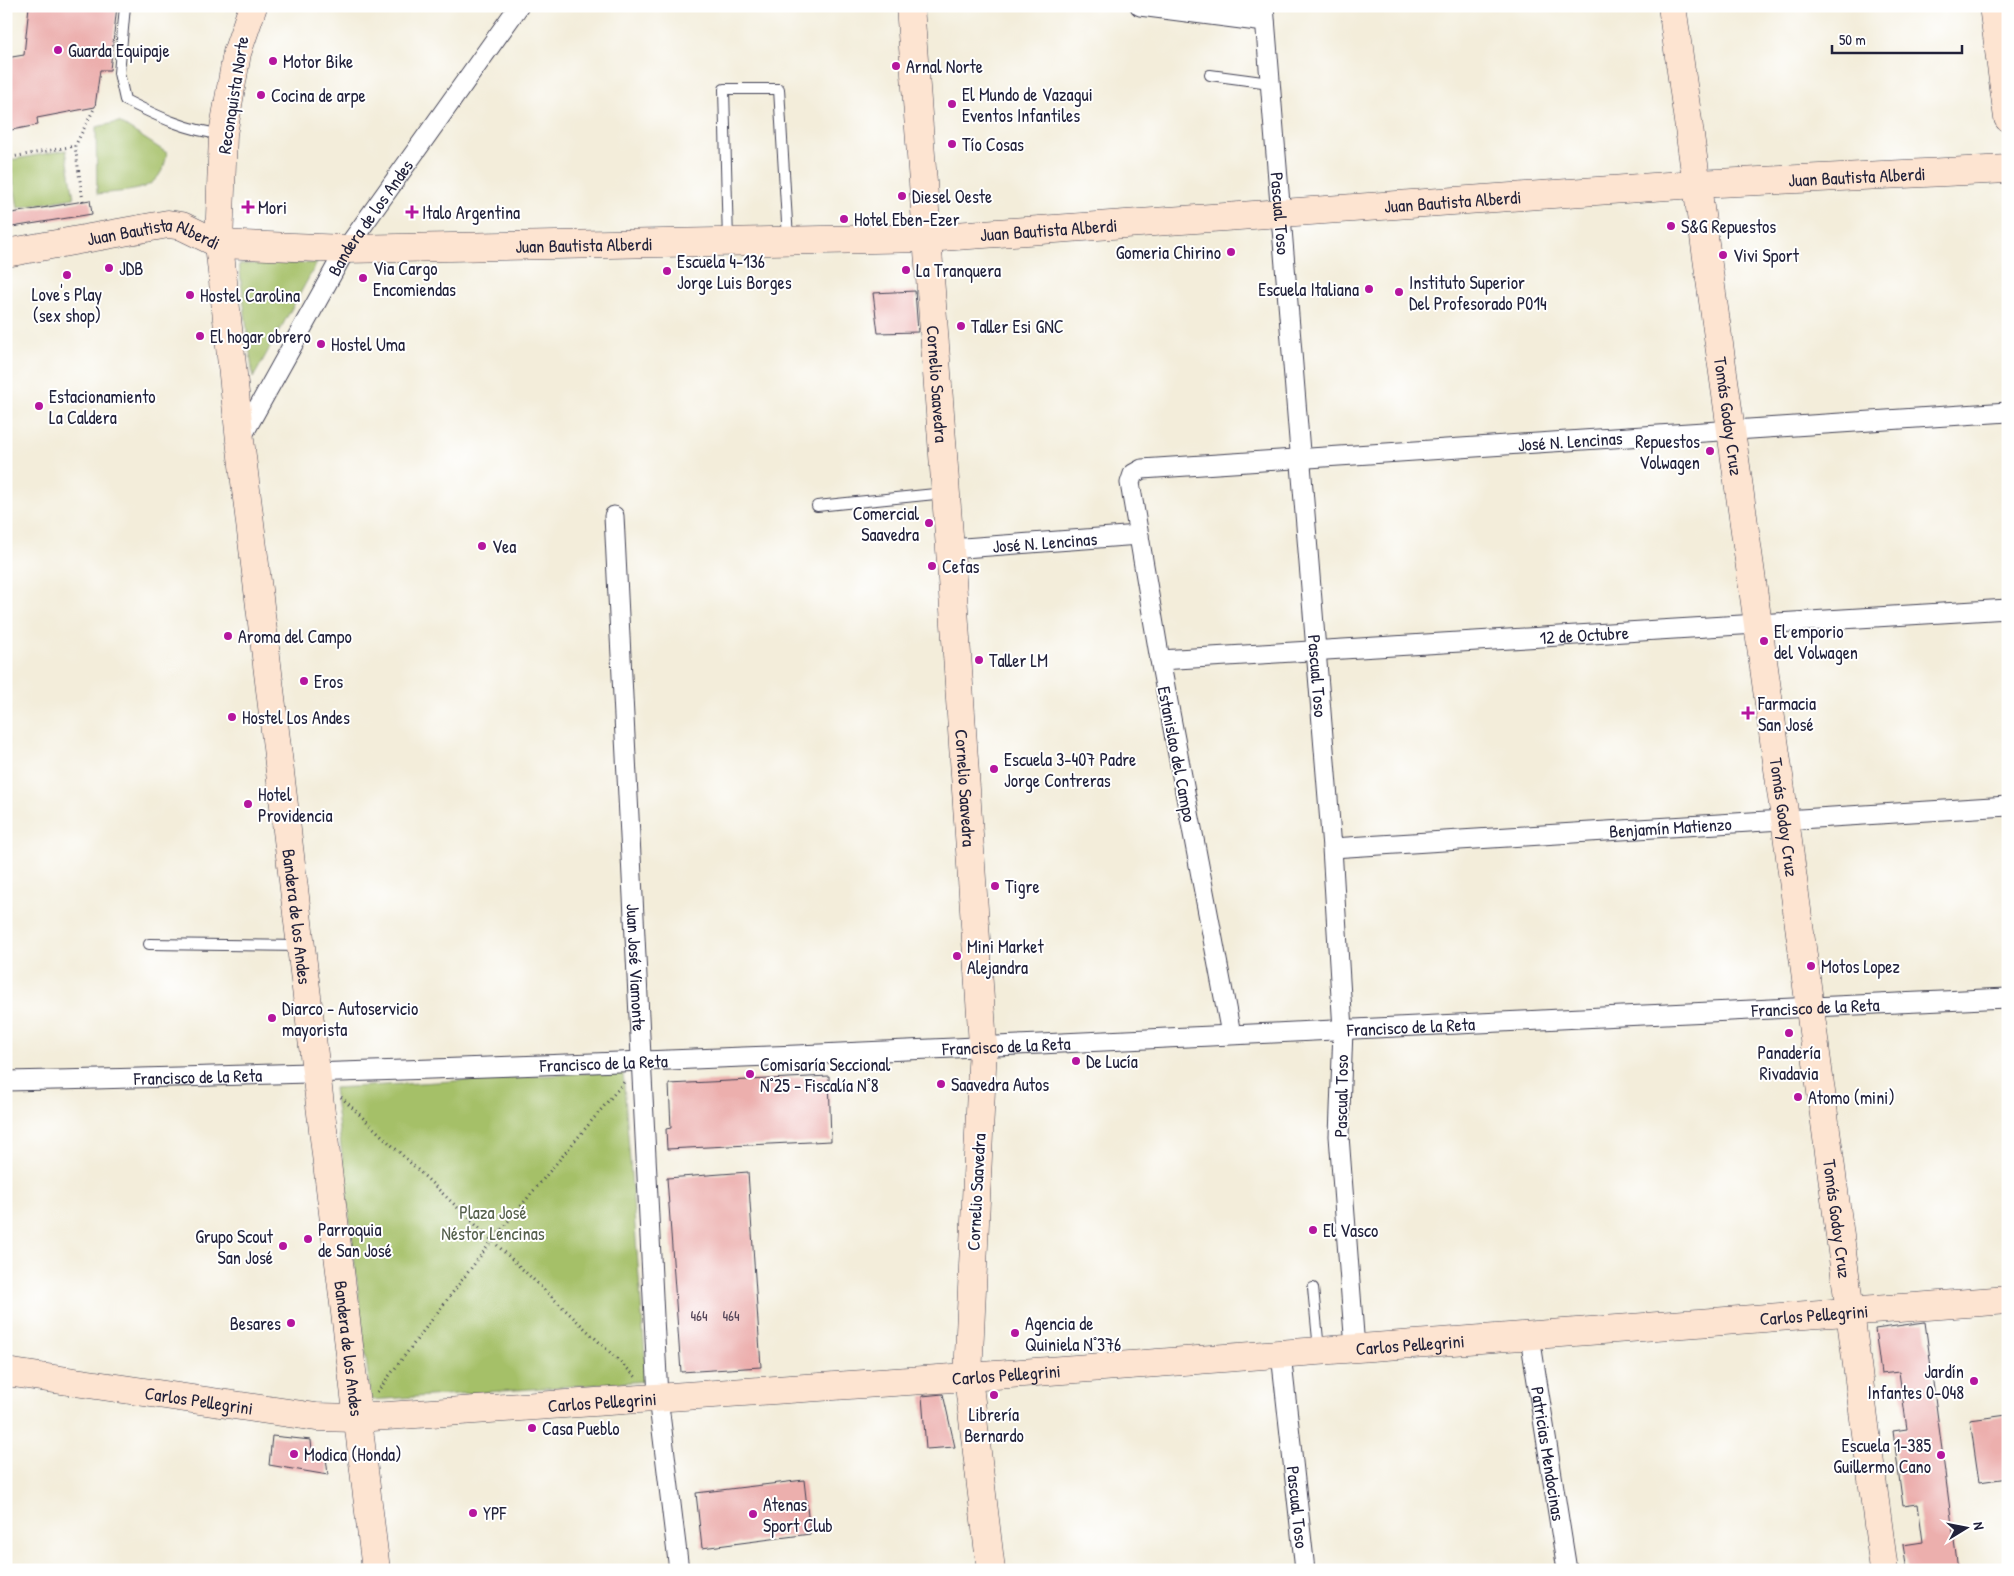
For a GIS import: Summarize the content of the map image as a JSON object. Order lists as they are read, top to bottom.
{
  "streets": {
    "street": [
      "Reconquista Norte",
      "Juan Bautista Alberdi",
      "Pascual Toso",
      "Bandera de los Andes",
      "Cornelio Saavedra",
      "Tomás Godoy Cruz",
      "José N. Lencinas",
      "12 de Octubre",
      "Estanislao del Campo",
      "Benjamín Matienzo",
      "Juan José Viamonte",
      "Francisco de la Reta",
      "Carlos Pellegrini",
      "Patricias Mendocinas"
    ]
  },
  "crossings": [
    ["Reconquista Norte", "Juan Bautista Alberdi"],
    ["Reconquista Norte", "Bandera de los Andes"],
    ["Juan Bautista Alberdi", "Pascual Toso"],
    ["Juan Bautista Alberdi", "Bandera de los Andes"],
    ["Juan Bautista Alberdi", "Cornelio Saavedra"],
    ["Juan Bautista Alberdi", "Tomás Godoy Cruz"],
    ["Pascual Toso", "José N. Lencinas"],
    ["Pascual Toso", "12 de Octubre"],
    ["Pascual Toso", "Benjamín Matienzo"],
    ["Pascual Toso", "Francisco de la Reta"],
    ["Pascual Toso", "Carlos Pellegrini"],
    ["Bandera de los Andes", "Francisco de la Reta"],
    ["Bandera de los Andes", "Carlos Pellegrini"],
    ["Cornelio Saavedra", "José N. Lencinas"],
    ["Cornelio Saavedra", "Francisco de la Reta"],
    ["Cornelio Saavedra", "Carlos Pellegrini"],
    ["Tomás Godoy Cruz", "José N. Lencinas"],
    ["Tomás Godoy Cruz", "12 de Octubre"],
    ["Tomás Godoy Cruz", "Benjamín Matienzo"],
    ["Tomás Godoy Cruz", "Francisco de la Reta"],
    ["Tomás Godoy Cruz", "Carlos Pellegrini"],
    ["José N. Lencinas", "Estanislao del Campo"],
    ["12 de Octubre", "Estanislao del Campo"],
    ["Estanislao del Campo", "Francisco de la Reta"],
    ["Juan José Viamonte", "Francisco de la Reta"],
    ["Juan José Viamonte", "Carlos Pellegrini"],
    ["Carlos Pellegrini", "Patricias Mendocinas"]
  ],
  "parks": ["Plaza José Néstor Lencinas"],
  "places": {
    "other": [
      "Guarda Equipaje",
      "Motor Bike",
      "Arnal Norte",
      "Cocina de arpe",
      "El Mundo de Vazagui Eventos Infantiles",
      "Tío Cosas",
      "Diesel Oeste",
      "Hotel Eben-Ezer",
      "S&G Repuestos",
      "Gomeria Chirino",
      "Vivi Sport",
      "JDB",
      "La Tranquera",
      "Escuela 4-136 Jorge Luis Borges",
      "Love's Play (sex shop)",
      "Via Cargo Encomiendas",
      "Escuela Italiana",
      "Instituto Superior Del Profesorado P014",
      "Hostel Carolina",
      "Taller Esi GNC",
      "El hogar obrero",
      "Hostel Uma",
      "Estacionamiento La Caldera",
      "Repuestos Volwagen",
      "Comercial Saavedra",
      "Vea",
      "Cefas",
      "Aroma del Campo",
      "El emporio del Volwagen",
      "Taller LM",
      "Eros",
      "Hostel Los Andes",
      "Escuela 3-407 Padre Jorge Contreras",
      "Hotel Providencia",
      "Tigre",
      "Mini Market Alejandra",
      "Motos Lopez",
      "Diarco - Autoservicio mayorista",
      "Panadería Rivadavia",
      "De Lucía",
      "Comisaría Seccional N°25 - Fiscalía N°8",
      "Saavedra Autos",
      "Atomo (mini)",
      "El Vasco",
      "Parroquia de San José",
      "Grupo Scout San José",
      "Besares",
      "Agencia de Quiniela N°376",
      "Jardín Infantes 0-048",
      "Librería Bernardo",
      "Casa Pueblo",
      "Modica (Honda)",
      "Escuela 1-385 Guillermo Cano",
      "YPF",
      "Atenas Sport Club"
    ],
    "health": ["Mori", "Italo Argentina", "Farmacia San José"]
  },
  "house_numbers": ["464", "464"],
  "scale_bar": "50 m",
  "north": "right"
}
